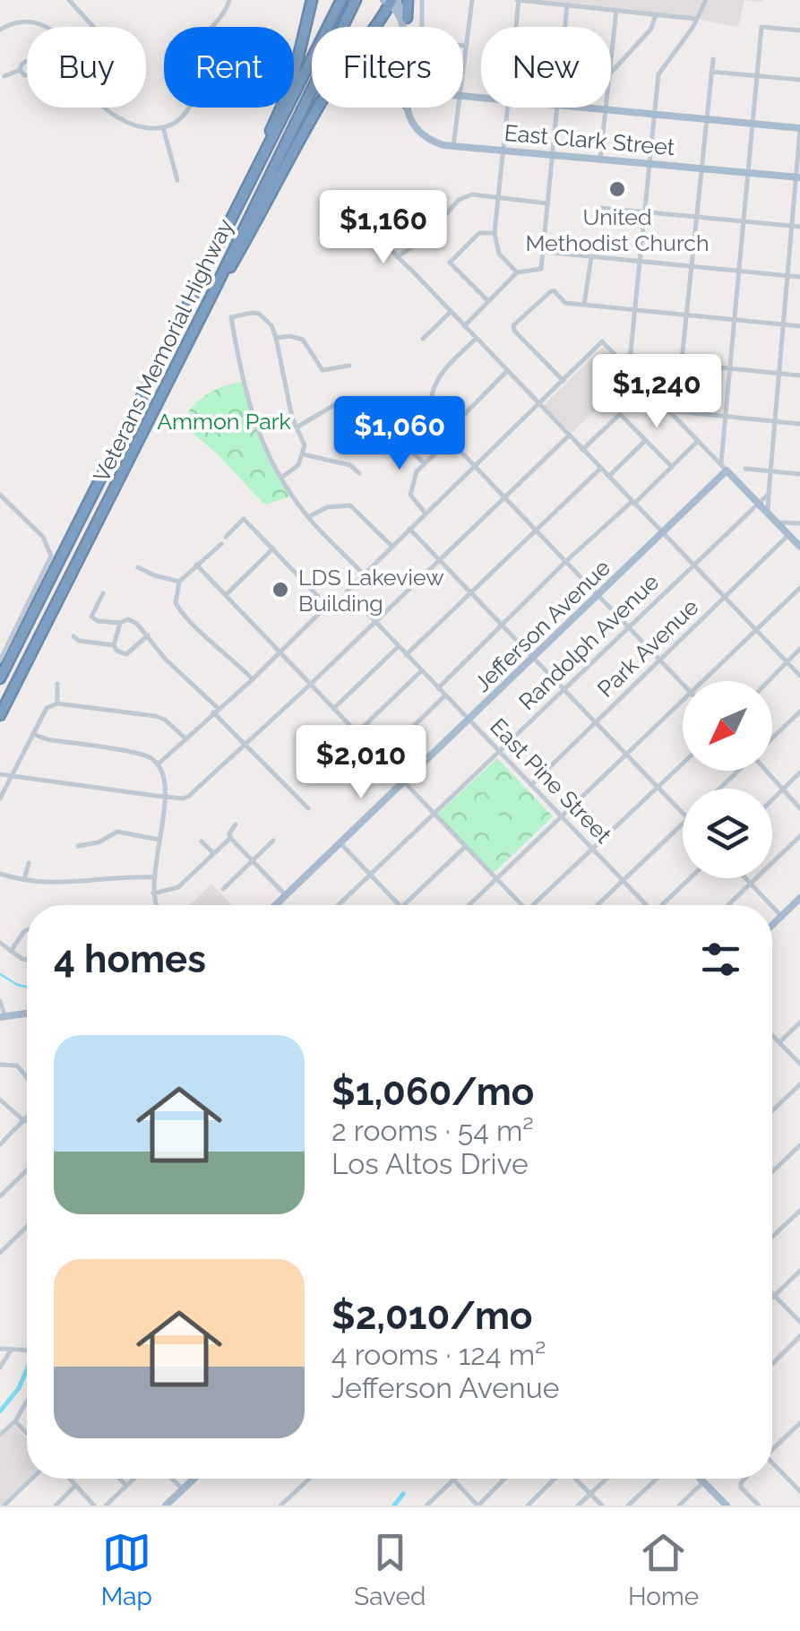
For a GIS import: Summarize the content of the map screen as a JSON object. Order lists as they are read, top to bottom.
{
  "streets": {
    "highway": ["Veterans Memorial Highway"],
    "main road": ["East Clark Street", "Jefferson Avenue"],
    "street": ["Randolph Avenue", "Park Avenue", "East Pine Street"]
  },
  "crossings": [
    ["Jefferson Avenue", "East Pine Street"],
    ["Randolph Avenue", "East Pine Street"],
    ["Park Avenue", "East Pine Street"]
  ],
  "parks": ["Ammon Park"],
  "places": ["United Methodist Church", "LDS Lakeview Building"],
  "north": "bottom left",
  "page": {
    "chip": [
      "Buy",
      "Rent",
      "Filters",
      "New"
    ],
    "price": [
      "$1,160",
      "$1,240",
      "$1,060",
      "$2,010"
    ],
    "heading": "4 homes",
    "list": [
      {
        "name": "$1,060/mo",
        "note": "2 rooms · 54 m² · Los Altos Drive"
      },
      {
        "name": "$2,010/mo",
        "note": "4 rooms · 124 m² · Jefferson Avenue"
      }
    ],
    "tabs": ["Map", "Saved", "Home"]
  }
}
